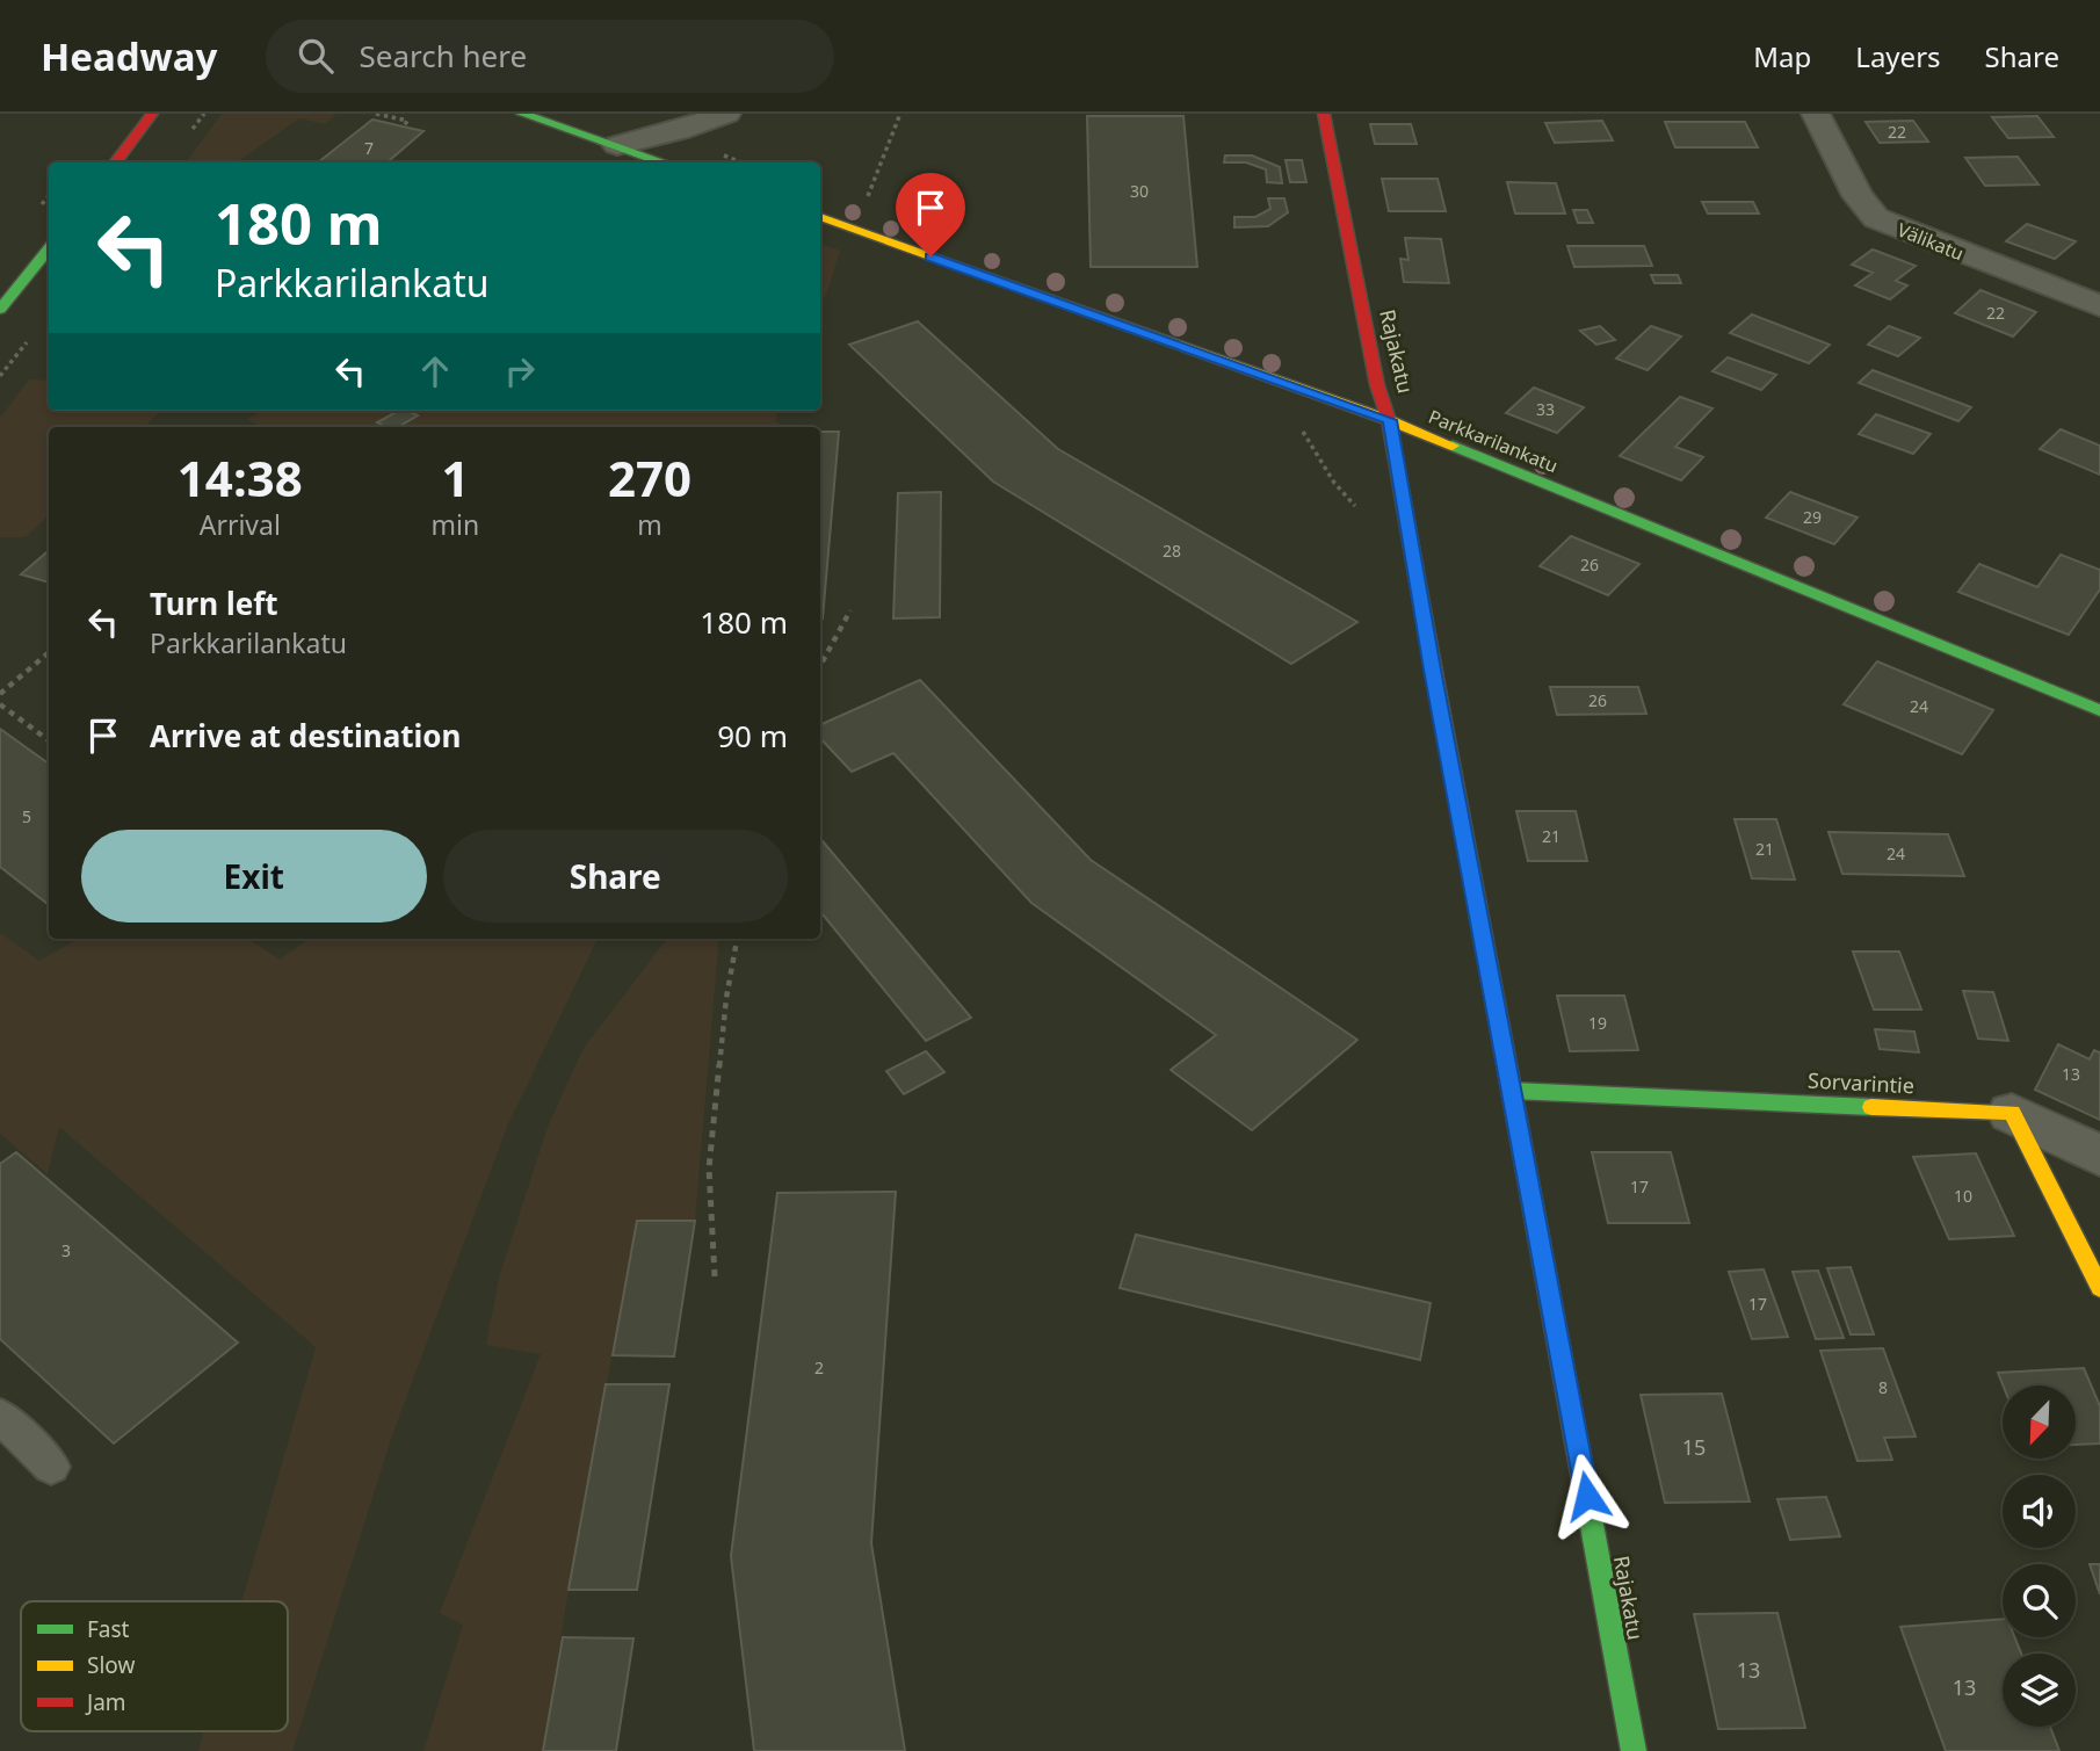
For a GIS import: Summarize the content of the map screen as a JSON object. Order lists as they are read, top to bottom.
{
  "streets": {
    "street": [
      "Välikatu",
      "Rajakatu",
      "Parkkarilankatu",
      "Sorvarintie"
    ]
  },
  "crossings": [
    ["Rajakatu", "Parkkarilankatu"],
    ["Rajakatu", "Sorvarintie"]
  ],
  "house_numbers": [
    "22",
    "7",
    "30",
    "22",
    "33",
    "29",
    "28",
    "26",
    "26",
    "24",
    "5",
    "21",
    "21",
    "24",
    "19",
    "13",
    "17",
    "10",
    "3",
    "17",
    "2",
    "8",
    "15",
    "13",
    "13"
  ],
  "legend": ["Fast", "Slow", "Jam"],
  "north": "bottom left",
  "page": {
    "header": "Headway",
    "search": "Search here",
    "nav": ["Map", "Layers", "Share"],
    "turn": ["180 m", "Parkkarilankatu"],
    "eta": [
      "14:38",
      "Arrival",
      "1",
      "min",
      "270",
      "m"
    ],
    "list": [
      {
        "name": "Turn left",
        "note": "Parkkarilankatu",
        "value": "180 m"
      },
      {
        "name": "Arrive at destination",
        "value": "90 m"
      }
    ],
    "buttons": ["Exit", "Share"]
  }
}
